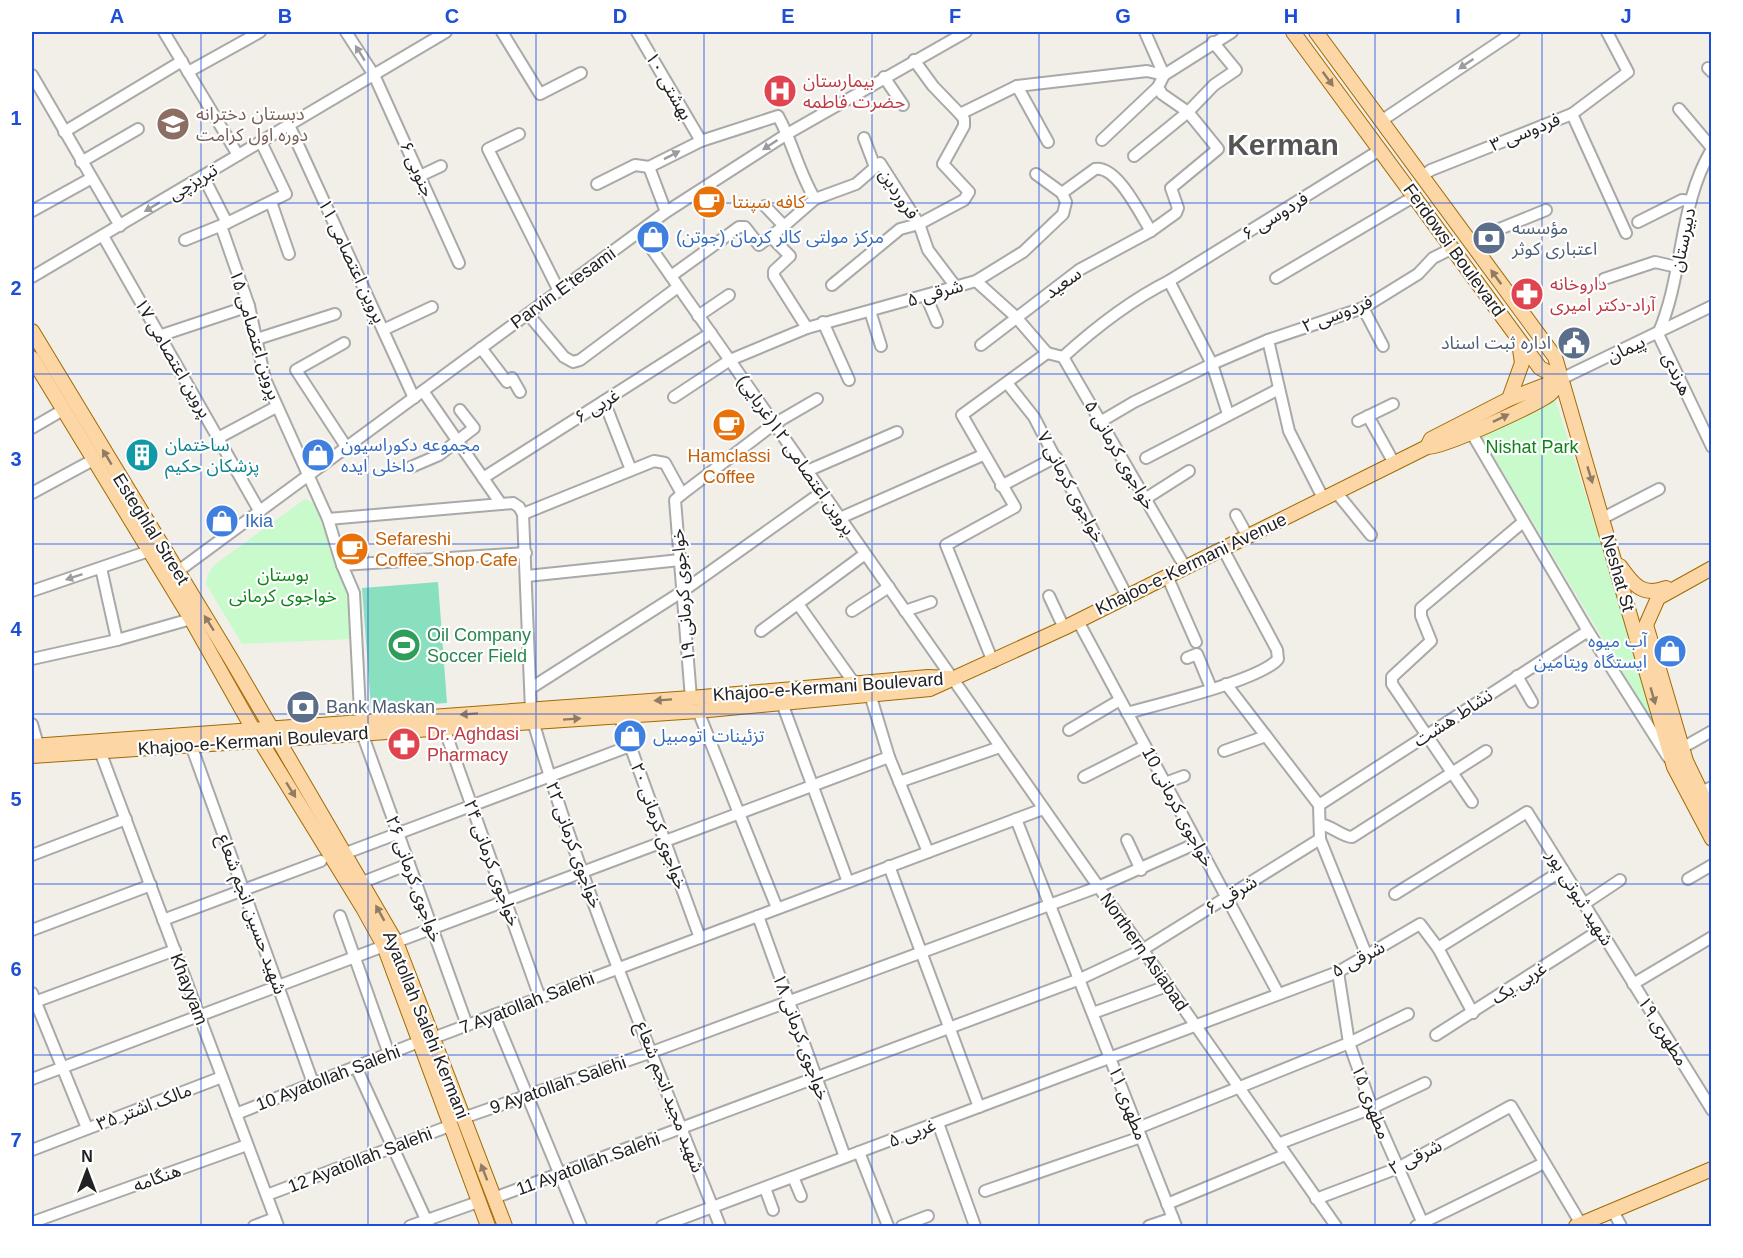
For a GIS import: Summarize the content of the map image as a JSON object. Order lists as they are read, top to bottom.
{
  "streets": {
    "main road": [
      "Ferdowsi Boulevard",
      "Esteghlal Street",
      "Khajoo-e-Kermani Avenue",
      "Neshat St",
      "Khajoo-e-Kermani Boulevard",
      "Ayatollah Salehi Kermani"
    ],
    "street": [
      "بهشتی ۱۰",
      "فردوسی ۳",
      "جنوبی ۶",
      "تبریزچی",
      "فروردین",
      "فردوسی ۶",
      "دبیرستان",
      "پروین اعتصامی ۱۱",
      "سعید",
      "Parvin E'tesami",
      "شرقی ۵",
      "فردوسی ۲",
      "پروین اعتصامی ۱۵",
      "پیمان",
      "پروین اعتصامی ۱۷",
      "هرندی",
      "غربی ۶",
      "پروین اعتصامی ۱۲(غربایی)",
      "خواجوی کرمانی ۵",
      "خواجوی کرمانی ۷",
      "خواجوی کرمانی ۱۹",
      "نشاط هشت",
      "خواجوی کرمانی 10",
      "خواجوی کرمانی ۲۰",
      "خواجوی کرمانی ۲۲",
      "خواجوی کرمانی ۲۴",
      "خواجوی کرمانی ۲۶",
      "شرقی ۶",
      "شهید ثبوتی پور",
      "شهید حسین انجم شعاع",
      "Northern Asiabad",
      "غربی یک",
      "Khayyam",
      "7 Ayatollah Salehi",
      "مطهری ۱۹",
      "خواجوی کرمانی ۱۸",
      "10 Ayatollah Salehi",
      "9 Ayatollah Salehi",
      "شهید مجید انجم شعاع",
      "مطهری ۱۵",
      "مطهری ۱۱",
      "۳۵ مالک اشتر",
      "۵ غربی",
      "شرقی ۲",
      "12 Ayatollah Salehi",
      "11 Ayatollah Salehi",
      "هنگامه"
    ]
  },
  "crossings": [
    ["فردوسی ۳", "Ferdowsi Boulevard"],
    ["جنوبی ۶", "تبریزچی"],
    ["تبریزچی", "پروین اعتصامی ۱۱"],
    ["تبریزچی", "پروین اعتصامی ۱۵"],
    ["تبریزچی", "پروین اعتصامی ۱۷"],
    ["فروردین", "شرقی ۵"],
    ["فردوسی ۶", "Ferdowsi Boulevard"],
    ["فردوسی ۶", "خواجوی کرمانی ۵"],
    ["دبیرستان", "پیمان"],
    ["دبیرستان", "هرندی"],
    ["Ferdowsi Boulevard", "فردوسی ۲"],
    ["Ferdowsi Boulevard", "پیمان"],
    ["Ferdowsi Boulevard", "Khajoo-e-Kermani Avenue"],
    ["Ferdowsi Boulevard", "Neshat St"],
    ["پروین اعتصامی ۱۱", "Parvin E'tesami"],
    ["پروین اعتصامی ۱۱", "غربی ۶"],
    ["Parvin E'tesami", "پروین اعتصامی ۱۵"],
    ["Parvin E'tesami", "پروین اعتصامی ۱۷"],
    ["Parvin E'tesami", "پروین اعتصامی ۱۲(غربایی)"],
    ["Parvin E'tesami", "Esteghlal Street"],
    ["شرقی ۵", "پروین اعتصامی ۱۲(غربایی)"],
    ["شرقی ۵", "خواجوی کرمانی 10"],
    ["شرقی ۵", "Northern Asiabad"],
    ["شرقی ۵", "غربی یک"],
    ["شرقی ۵", "مطهری ۱۵"],
    ["شرقی ۵", "مطهری ۱۱"],
    ["شرقی ۵", "۵ غربی"],
    ["فردوسی ۲", "خواجوی کرمانی ۵"],
    ["پیمان", "هرندی"],
    ["پیمان", "Khajoo-e-Kermani Avenue"],
    ["پیمان", "Neshat St"],
    ["غربی ۶", "پروین اعتصامی ۱۲(غربایی)"],
    ["پروین اعتصامی ۱۲(غربایی)", "Khajoo-e-Kermani Avenue"],
    ["پروین اعتصامی ۱۲(غربایی)", "Khajoo-e-Kermani Boulevard"],
    ["پروین اعتصامی ۱۲(غربایی)", "Northern Asiabad"],
    ["خواجوی کرمانی ۵", "Khajoo-e-Kermani Avenue"],
    ["خواجوی کرمانی ۷", "Khajoo-e-Kermani Avenue"],
    ["Esteghlal Street", "Khajoo-e-Kermani Boulevard"],
    ["Esteghlal Street", "Ayatollah Salehi Kermani"],
    ["Khajoo-e-Kermani Avenue", "Neshat St"],
    ["Khajoo-e-Kermani Avenue", "Khajoo-e-Kermani Boulevard"],
    ["Khajoo-e-Kermani Avenue", "خواجوی کرمانی 10"],
    ["Khajoo-e-Kermani Avenue", "Northern Asiabad"],
    ["Neshat St", "نشاط هشت"],
    ["خواجوی کرمانی ۱۹", "Khajoo-e-Kermani Boulevard"],
    ["Khajoo-e-Kermani Boulevard", "خواجوی کرمانی ۲۰"],
    ["Khajoo-e-Kermani Boulevard", "خواجوی کرمانی ۲۲"],
    ["Khajoo-e-Kermani Boulevard", "خواجوی کرمانی ۲۴"],
    ["Khajoo-e-Kermani Boulevard", "خواجوی کرمانی ۲۶"],
    ["Khajoo-e-Kermani Boulevard", "شهید حسین انجم شعاع"],
    ["Khajoo-e-Kermani Boulevard", "Northern Asiabad"],
    ["Khajoo-e-Kermani Boulevard", "Khayyam"],
    ["Khajoo-e-Kermani Boulevard", "Ayatollah Salehi Kermani"],
    ["خواجوی کرمانی 10", "شرقی ۶"],
    ["خواجوی کرمانی 10", "9 Ayatollah Salehi"],
    ["خواجوی کرمانی ۲۰", "7 Ayatollah Salehi"],
    ["خواجوی کرمانی ۲۲", "7 Ayatollah Salehi"],
    ["خواجوی کرمانی ۲۲", "شهید مجید انجم شعاع"],
    ["خواجوی کرمانی ۲۴", "7 Ayatollah Salehi"],
    ["خواجوی کرمانی ۲۶", "7 Ayatollah Salehi"],
    ["شرقی ۶", "Northern Asiabad"],
    ["شرقی ۶", "مطهری ۱۱"],
    ["شرقی ۶", "11 Ayatollah Salehi"],
    ["شهید ثبوتی پور", "غربی یک"],
    ["شهید ثبوتی پور", "مطهری ۱۹"],
    ["شهید حسین انجم شعاع", "10 Ayatollah Salehi"],
    ["Northern Asiabad", "7 Ayatollah Salehi"],
    ["Northern Asiabad", "9 Ayatollah Salehi"],
    ["Northern Asiabad", "شرقی ۲"],
    ["Khayyam", "10 Ayatollah Salehi"],
    ["Khayyam", "۳۵ مالک اشتر"],
    ["Khayyam", "12 Ayatollah Salehi"],
    ["Khayyam", "هنگامه"],
    ["7 Ayatollah Salehi", "Ayatollah Salehi Kermani"],
    ["7 Ayatollah Salehi", "خواجوی کرمانی ۱۸"],
    ["7 Ayatollah Salehi", "10 Ayatollah Salehi"],
    ["7 Ayatollah Salehi", "شهید مجید انجم شعاع"],
    ["7 Ayatollah Salehi", "مطهری ۱۱"],
    ["Ayatollah Salehi Kermani", "10 Ayatollah Salehi"],
    ["Ayatollah Salehi Kermani", "9 Ayatollah Salehi"],
    ["Ayatollah Salehi Kermani", "12 Ayatollah Salehi"],
    ["Ayatollah Salehi Kermani", "11 Ayatollah Salehi"],
    ["خواجوی کرمانی ۱۸", "9 Ayatollah Salehi"],
    ["خواجوی کرمانی ۱۸", "۵ غربی"],
    ["خواجوی کرمانی ۱۸", "11 Ayatollah Salehi"],
    ["9 Ayatollah Salehi", "شهید مجید انجم شعاع"],
    ["9 Ayatollah Salehi", "مطهری ۱۱"],
    ["9 Ayatollah Salehi", "12 Ayatollah Salehi"],
    ["شهید مجید انجم شعاع", "۵ غربی"],
    ["شهید مجید انجم شعاع", "11 Ayatollah Salehi"],
    ["مطهری ۱۵", "شرقی ۲"],
    ["مطهری ۱۱", "۵ غربی"]
  ],
  "one_way": ["Neshat St"],
  "districts": ["Kerman"],
  "parks": ["Nishat Park", "بوستان خواجوی کرمانی"],
  "places": {
    "hospital": ["بیمارستان حضرت فاطمه"],
    "school or university": ["دبستان دخترانه دوره اول کرامت"],
    "cafe": ["کافه سپنتا", "Hamclassi Coffee", "Sefareshi Coffee Shop Cafe"],
    "shop": [
      "مرکز مولتی کالر کرمان (جوتن)",
      "مجموعه دکوراسیون داخلی ایده",
      "Ikia",
      "آب میوه ایستگاه ویتامین",
      "تزئینات اتومبیل"
    ],
    "bank": ["مؤسسه اعتباری کوثر", "Bank Maskan"],
    "pharmacy": ["داروخانه آراد-دکتر امیری", "Dr. Aghdasi Pharmacy"],
    "public building": ["اداره ثبت اسناد"],
    "building": ["ساختمان پزشکان حکیم"],
    "sports": ["Oil Company Soccer Field"]
  },
  "north": "top",
  "grid": {
    "columns": [
      "A",
      "B",
      "C",
      "D",
      "E",
      "F",
      "G",
      "H",
      "I",
      "J"
    ],
    "rows": [
      "1",
      "2",
      "3",
      "4",
      "5",
      "6",
      "7"
    ]
  }
}
